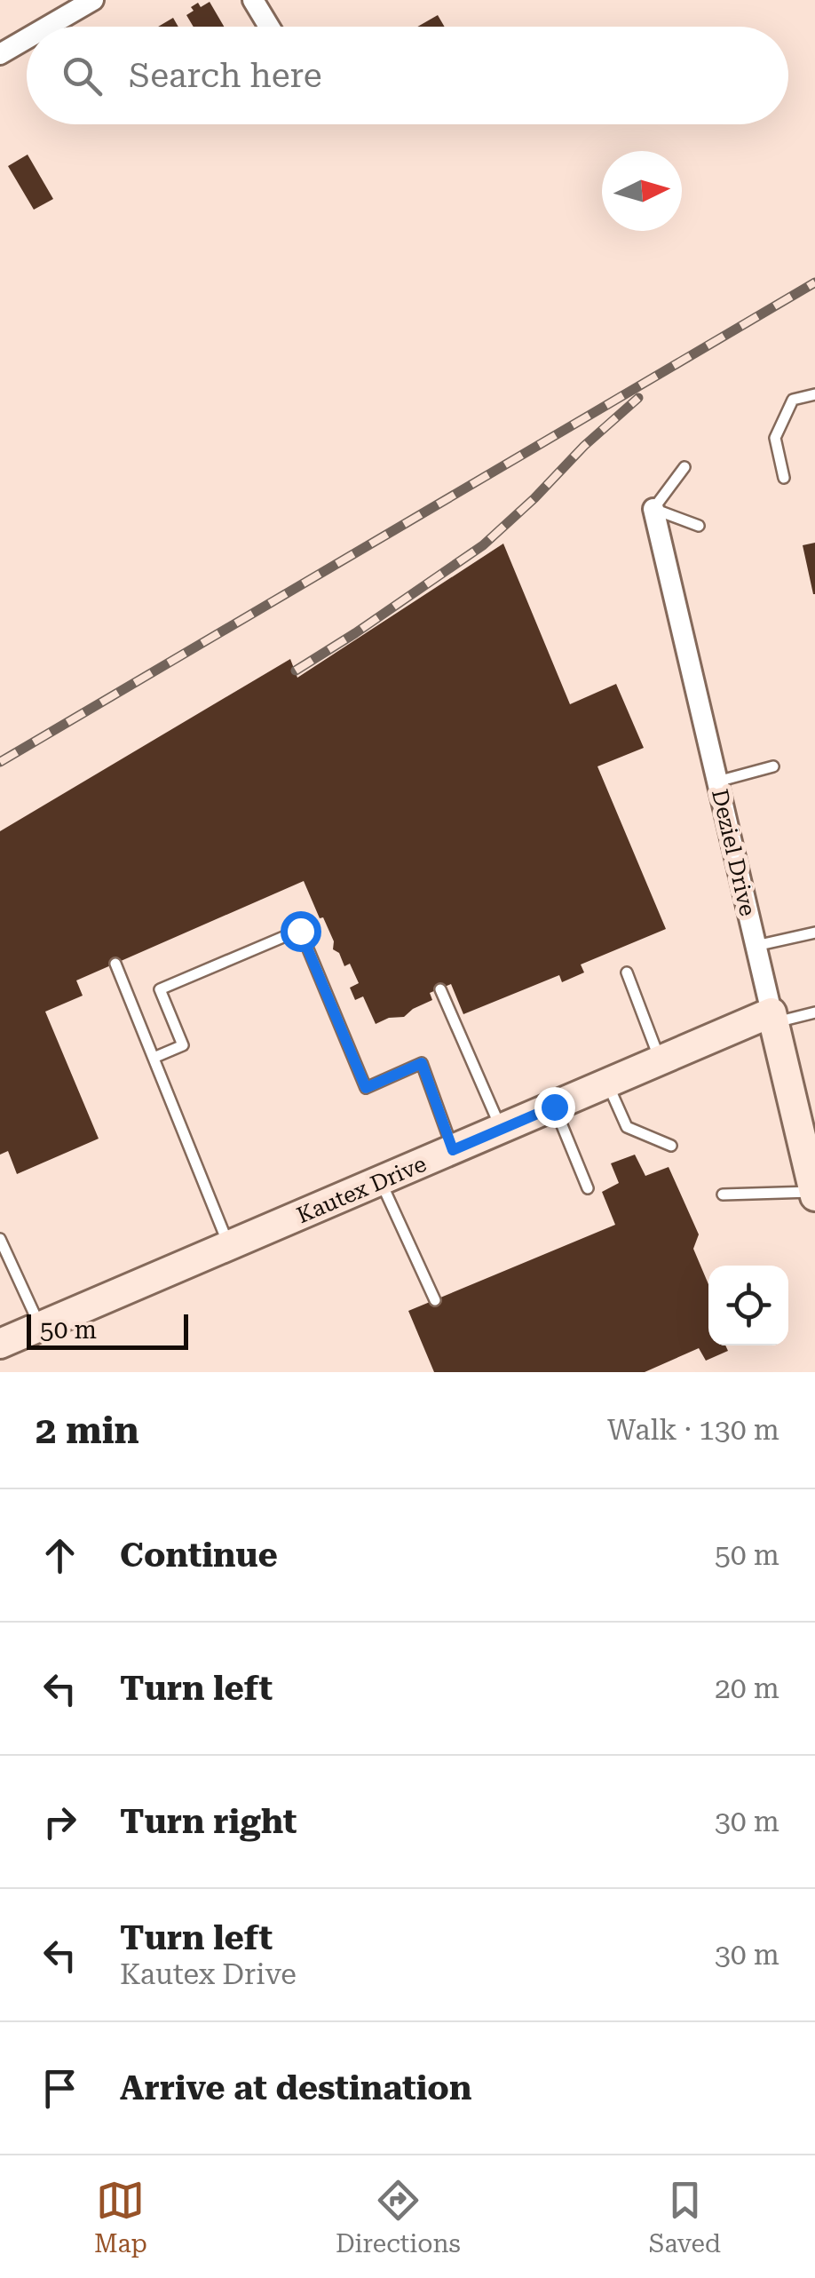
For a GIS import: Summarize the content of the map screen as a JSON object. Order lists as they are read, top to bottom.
{
  "streets": {
    "street": ["Deziel Drive", "Kautex Drive"]
  },
  "crossings": [
    ["Deziel Drive", "Kautex Drive"]
  ],
  "scale_bar": "50 m",
  "north": "right",
  "page": {
    "search": "Search here",
    "scale": "50 m",
    "heading": ["2 min", "Walk · 130 m"],
    "list": [
      ["Continue", "50 m"],
      ["Turn left", "20 m"],
      ["Turn right", "30 m"],
      ["Turn left", "Kautex Drive", "30 m"],
      "Arrive at destination"
    ],
    "nav": ["Map", "Directions", "Saved"]
  }
}
